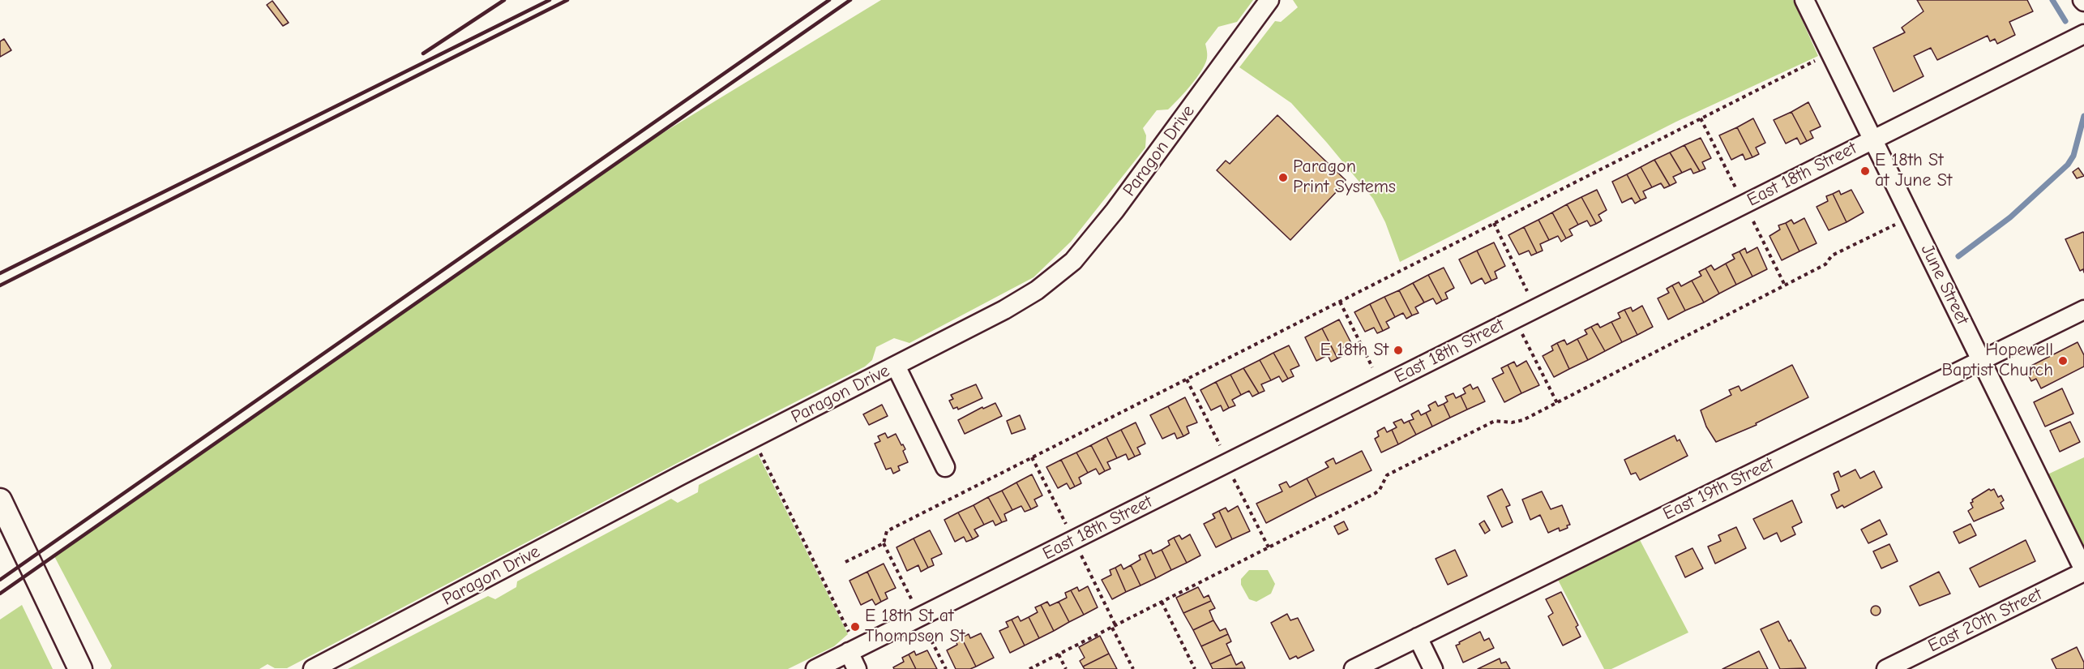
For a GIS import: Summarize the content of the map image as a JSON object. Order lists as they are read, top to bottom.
{
  "streets": {
    "street": [
      "Paragon Drive",
      "East 18th Street",
      "June Street",
      "East 19th Street",
      "East 20th Street"
    ]
  },
  "crossings": [
    ["East 18th Street", "June Street"],
    ["June Street", "East 19th Street"],
    ["June Street", "East 20th Street"]
  ],
  "places": [
    "E 18th St at June St",
    "Paragon Print Systems",
    "E 18th St",
    "Hopewell Baptist Church",
    "E 18th St at Thompson St"
  ]
}
